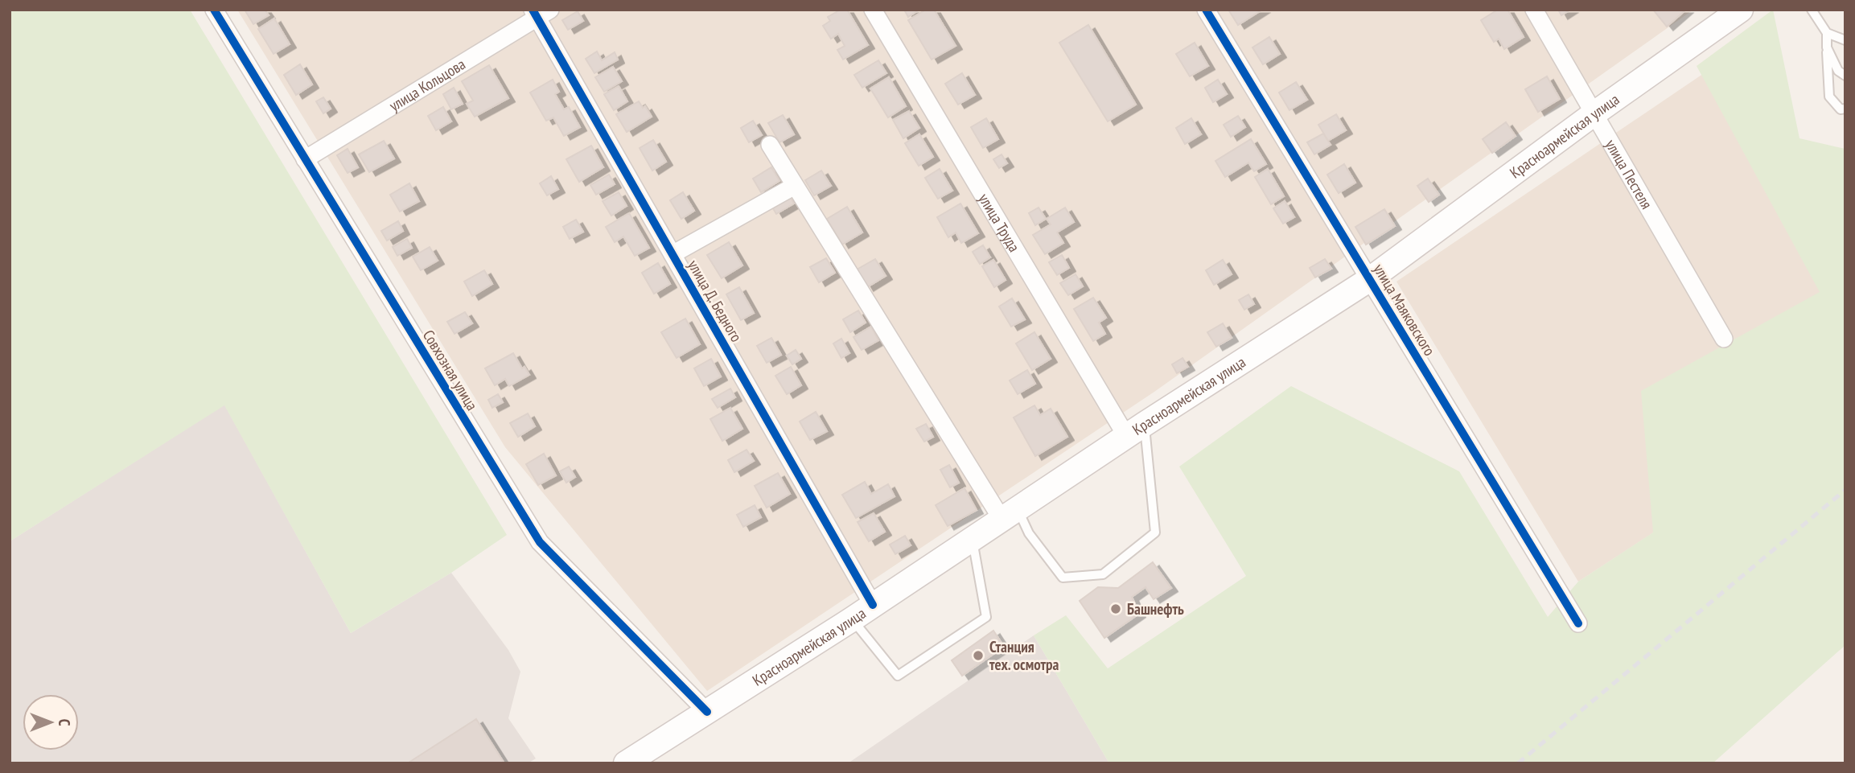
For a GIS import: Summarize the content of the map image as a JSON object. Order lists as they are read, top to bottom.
{
  "streets": {
    "main road": ["Красноармейская улица"],
    "street": [
      "улица Кольцова",
      "улица Пестеля",
      "улица Труда",
      "улица Д. Бедного",
      "улица Маяковского",
      "Совхозная улица"
    ]
  },
  "crossings": [
    ["улица Кольцова", "улица Д. Бедного"],
    ["улица Кольцова", "Совхозная улица"],
    ["Красноармейская улица", "улица Пестеля"],
    ["Красноармейская улица", "улица Труда"],
    ["Красноармейская улица", "улица Д. Бедного"],
    ["Красноармейская улица", "улица Маяковского"],
    ["Красноармейская улица", "Совхозная улица"]
  ],
  "places": ["Башнефть", "Станция тех. осмотра"],
  "north": "right"
}
